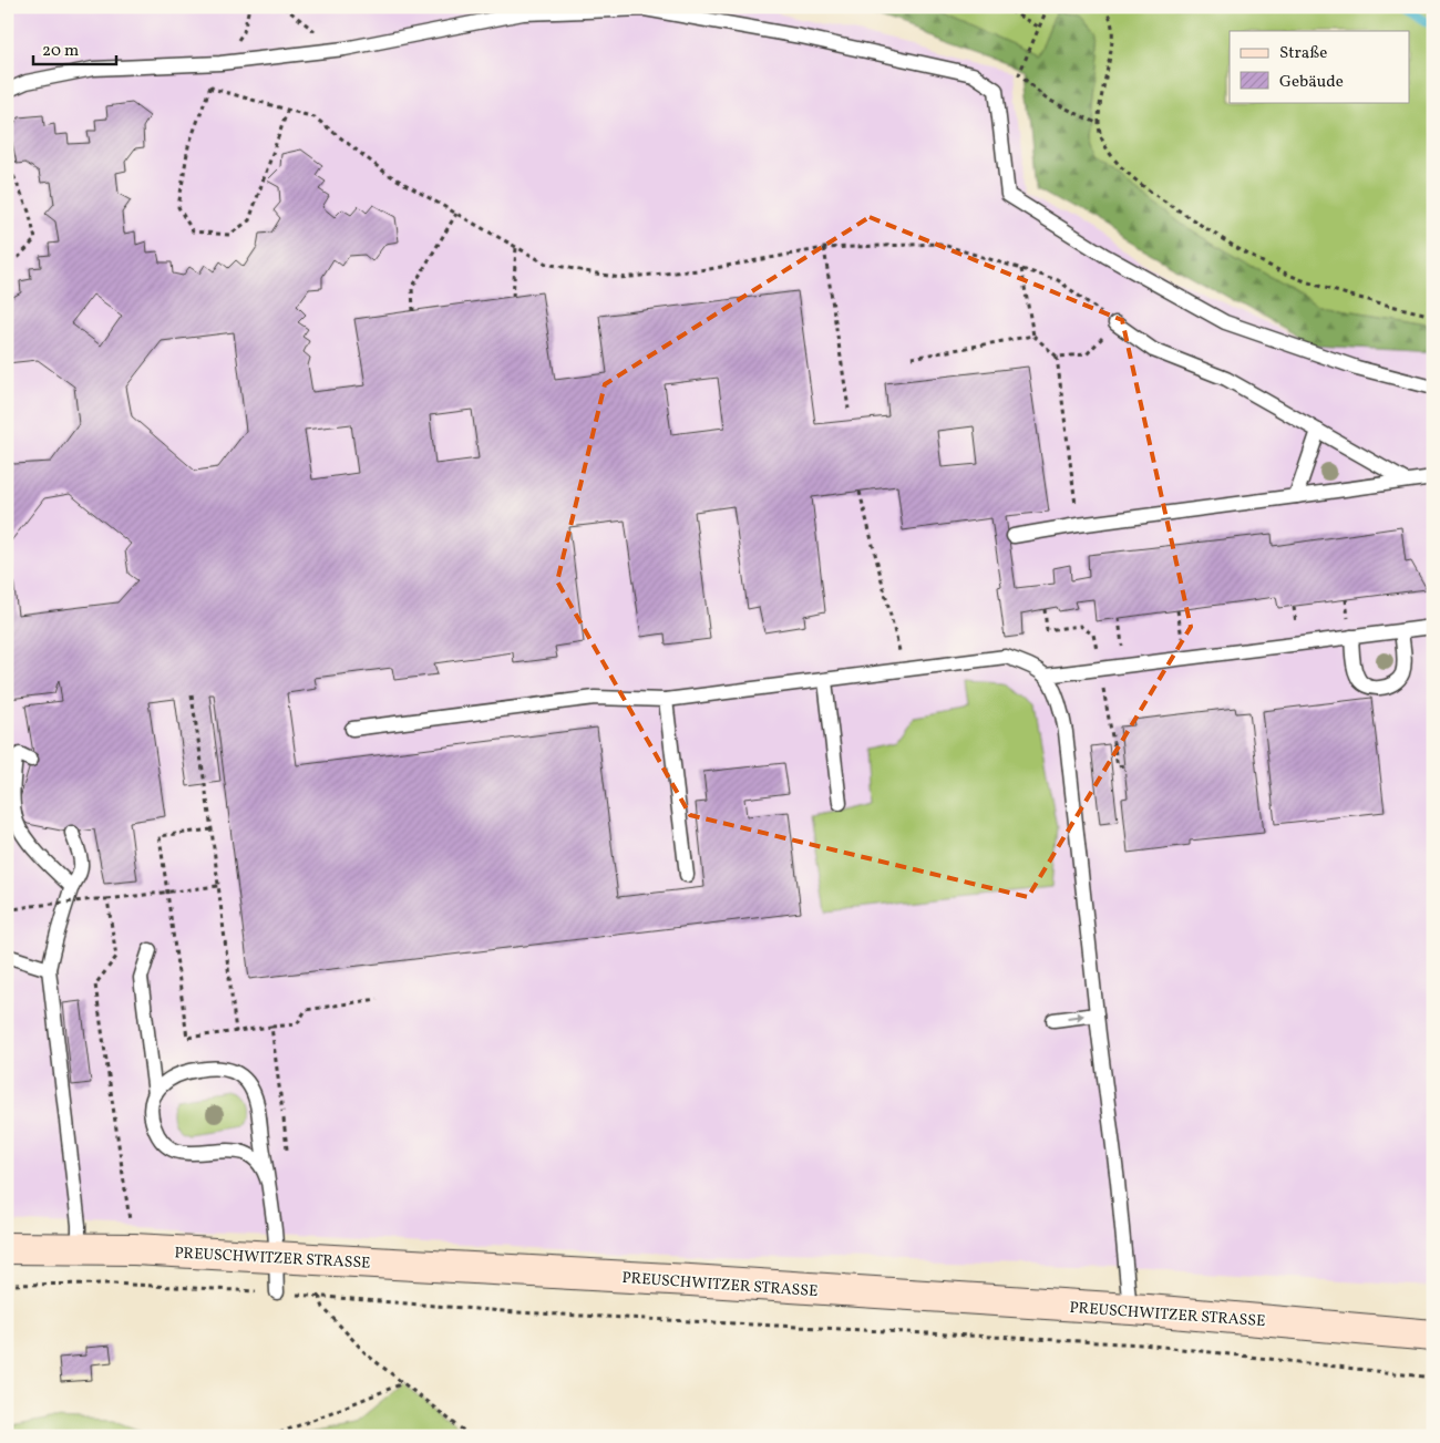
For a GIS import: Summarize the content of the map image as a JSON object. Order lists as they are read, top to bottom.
{
  "streets": {
    "street": ["PREUSCHWITZER STRASSE"]
  },
  "legend": ["Straße", "Gebäude"],
  "scale_bar": "20 m"
}
